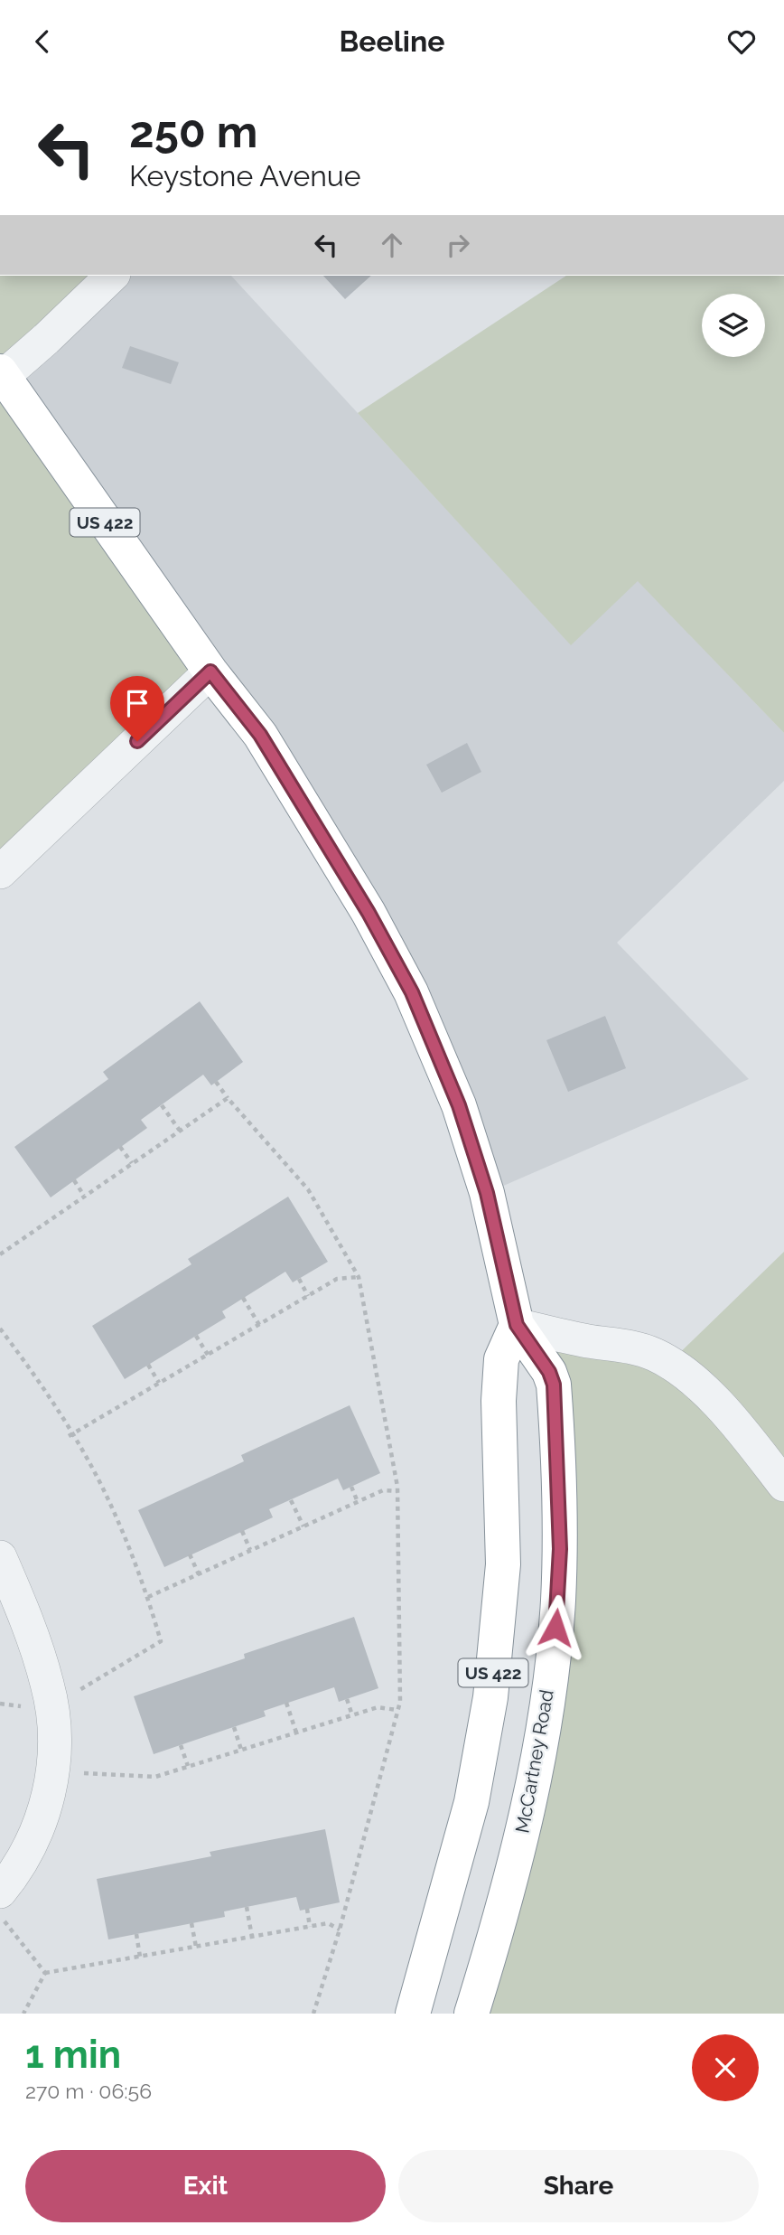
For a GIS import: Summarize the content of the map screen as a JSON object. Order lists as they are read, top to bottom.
{
  "streets": {
    "highway": ["US 422", "McCartney Road"]
  },
  "crossings": [
    ["US 422", "McCartney Road"]
  ],
  "page": {
    "header": "Beeline",
    "turn": ["250 m", "Keystone Avenue"],
    "heading": ["1 min", "270 m · 06:56"],
    "buttons": ["Exit", "Share"]
  }
}
